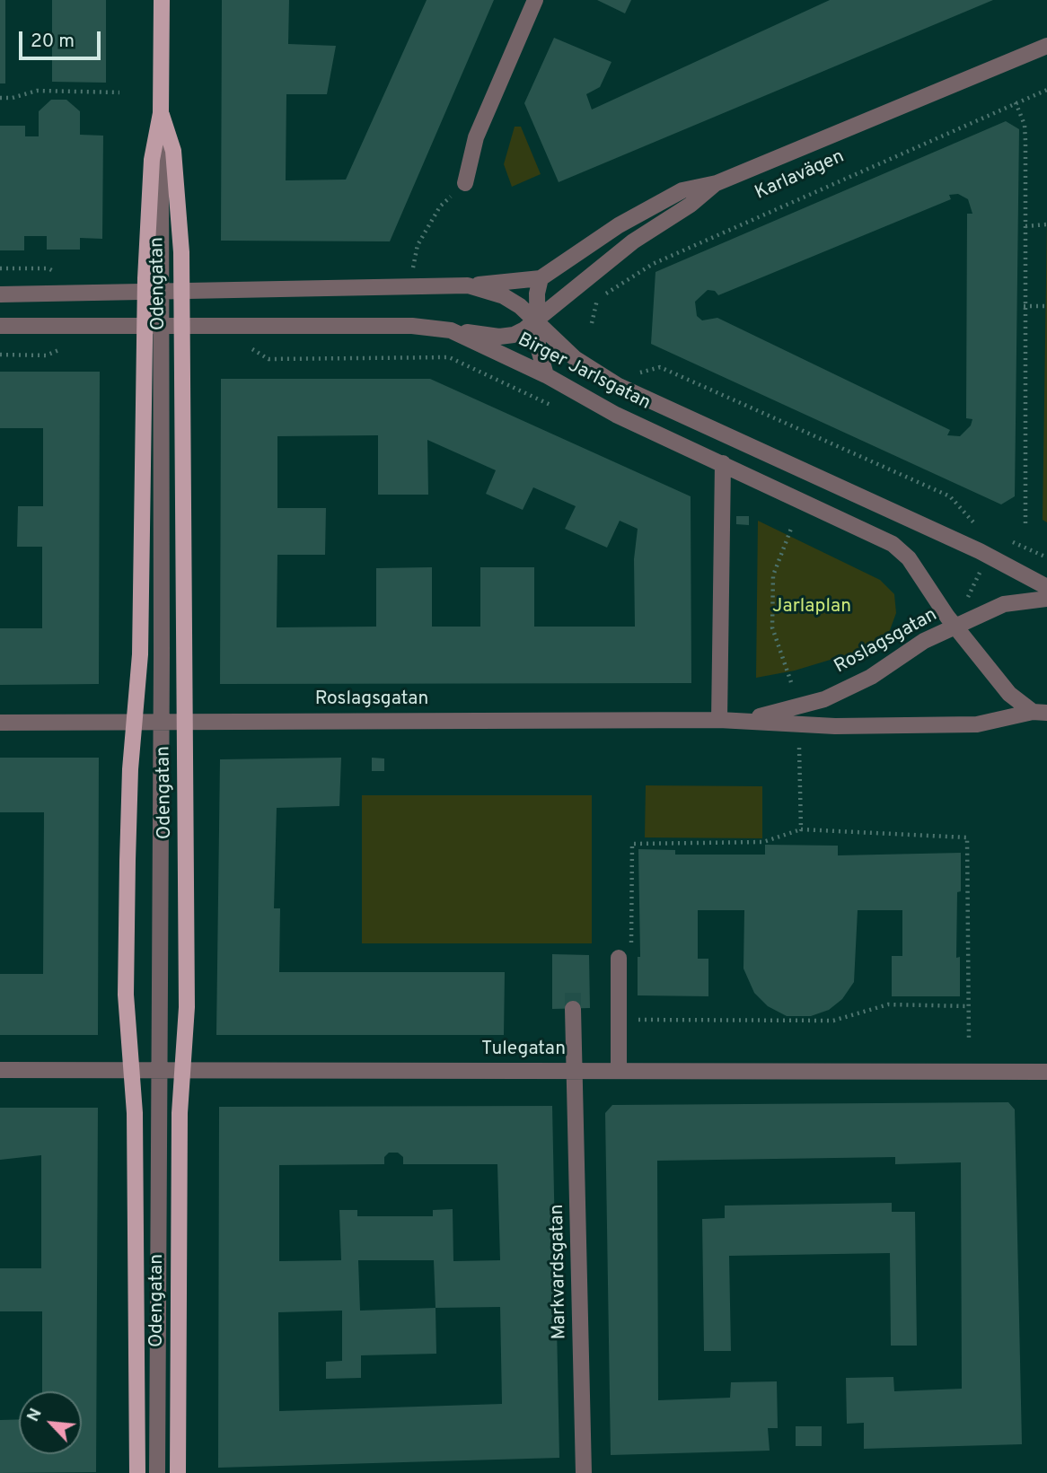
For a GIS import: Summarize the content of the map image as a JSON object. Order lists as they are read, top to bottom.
{
  "streets": {
    "main road": ["Odengatan"],
    "street": [
      "Karlavägen",
      "Birger Jarlsgatan",
      "Roslagsgatan",
      "Tulegatan",
      "Markvardsgatan"
    ]
  },
  "crossings": [
    ["Karlavägen", "Birger Jarlsgatan"],
    ["Odengatan", "Birger Jarlsgatan"],
    ["Odengatan", "Roslagsgatan"],
    ["Odengatan", "Tulegatan"],
    ["Birger Jarlsgatan", "Roslagsgatan"],
    ["Tulegatan", "Markvardsgatan"]
  ],
  "parks": ["Jarlaplan"],
  "scale_bar": "20 m",
  "north": "top left"
}
